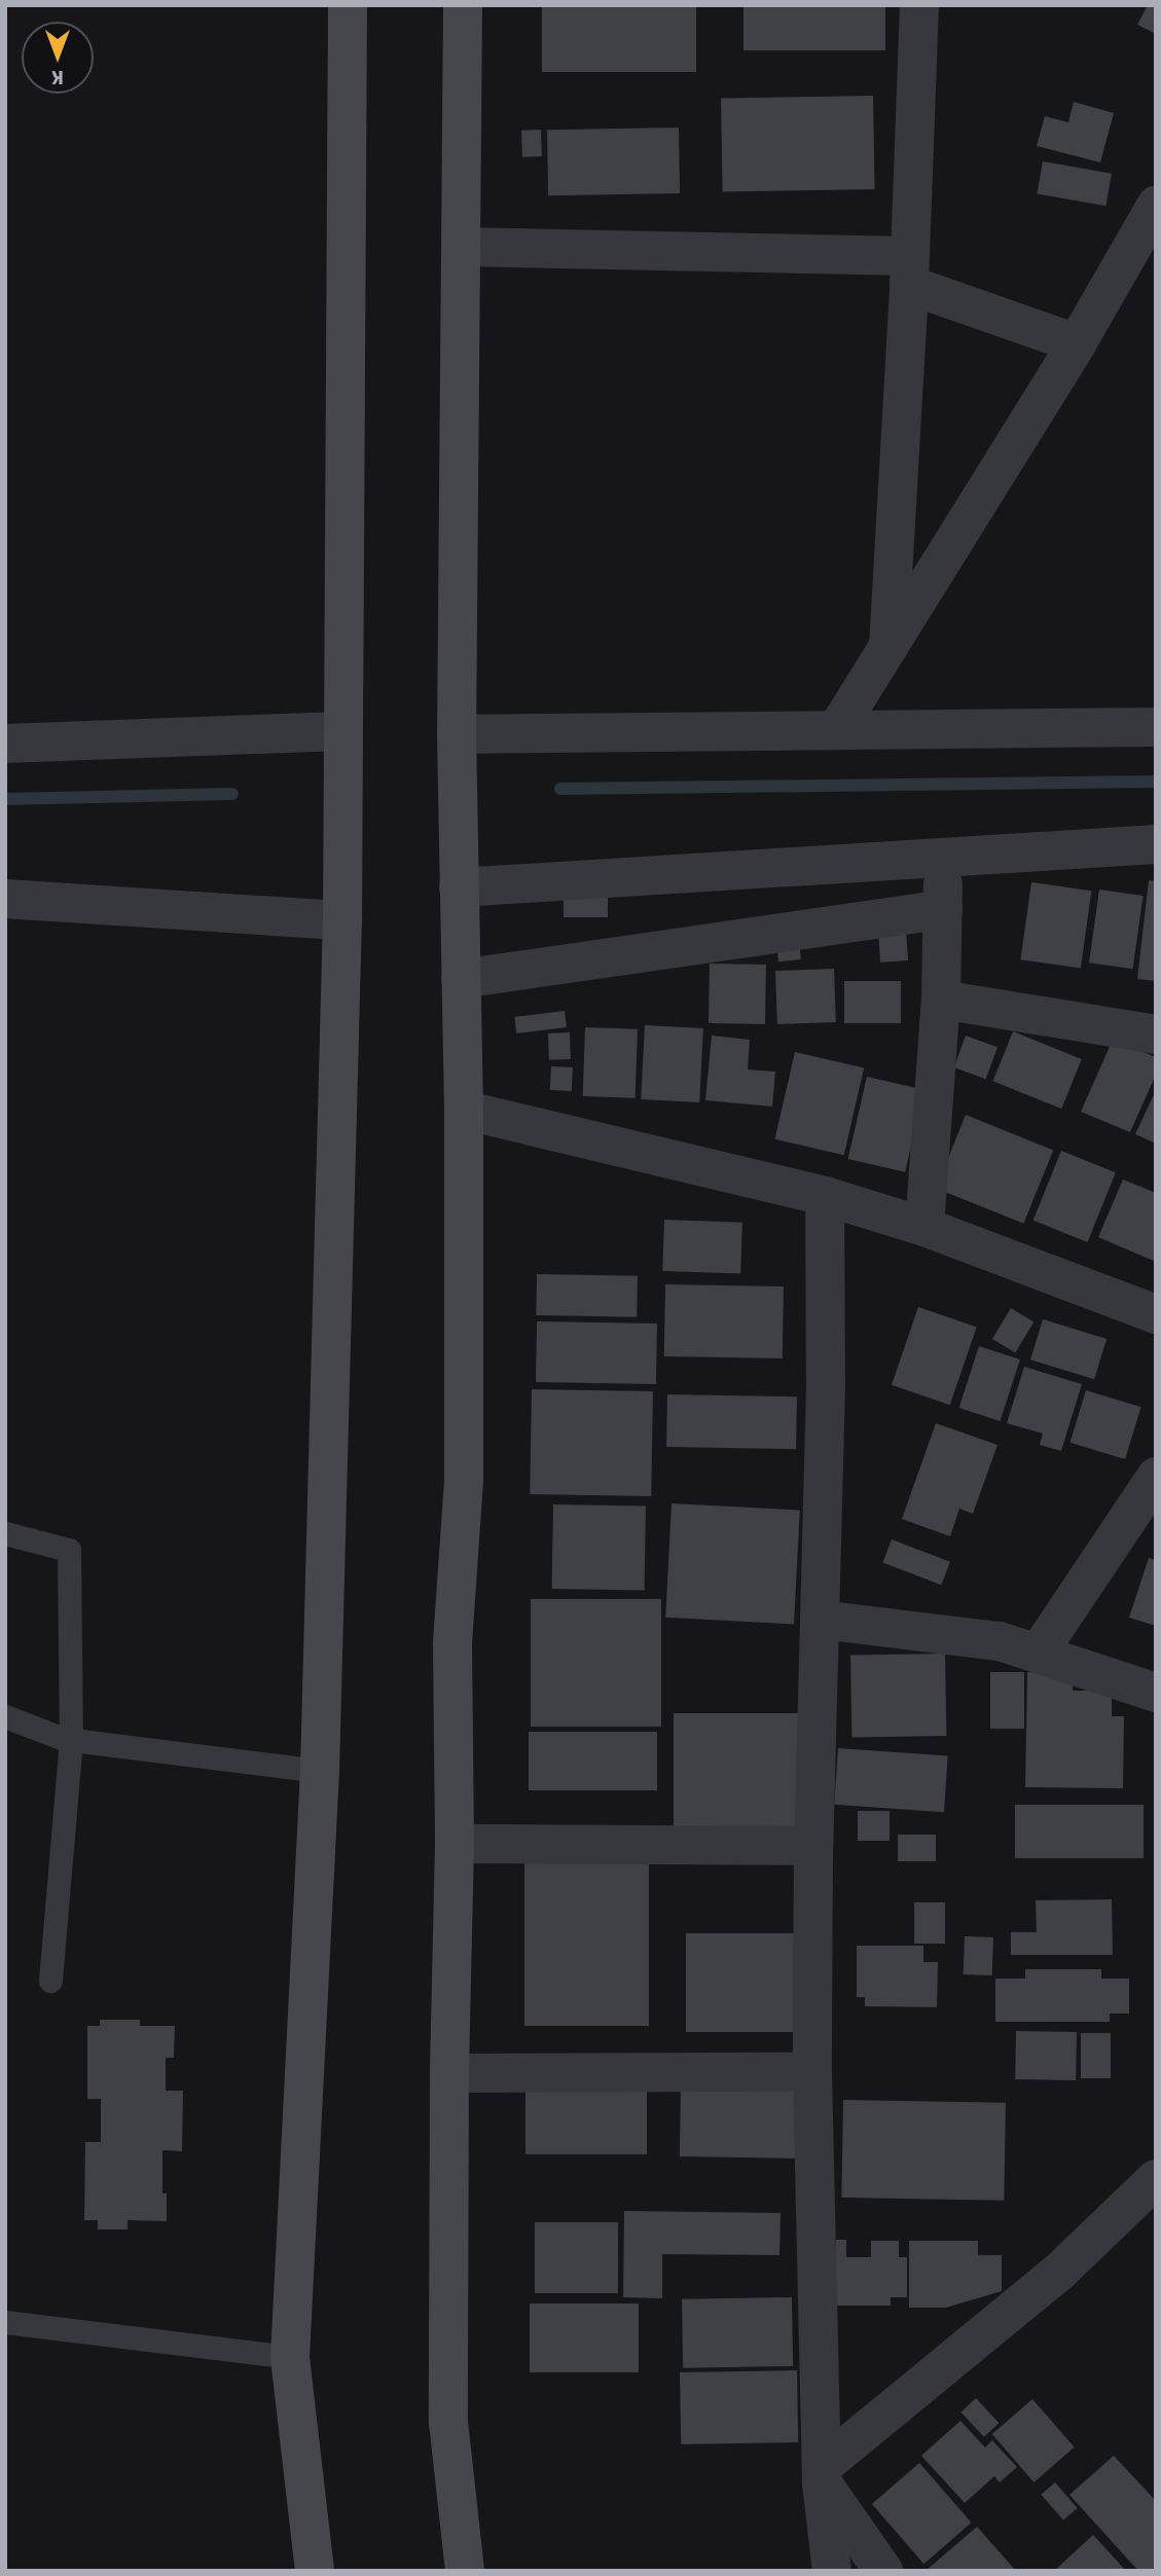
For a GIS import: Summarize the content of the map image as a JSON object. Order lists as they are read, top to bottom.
{
  "north": "bottom"
}
